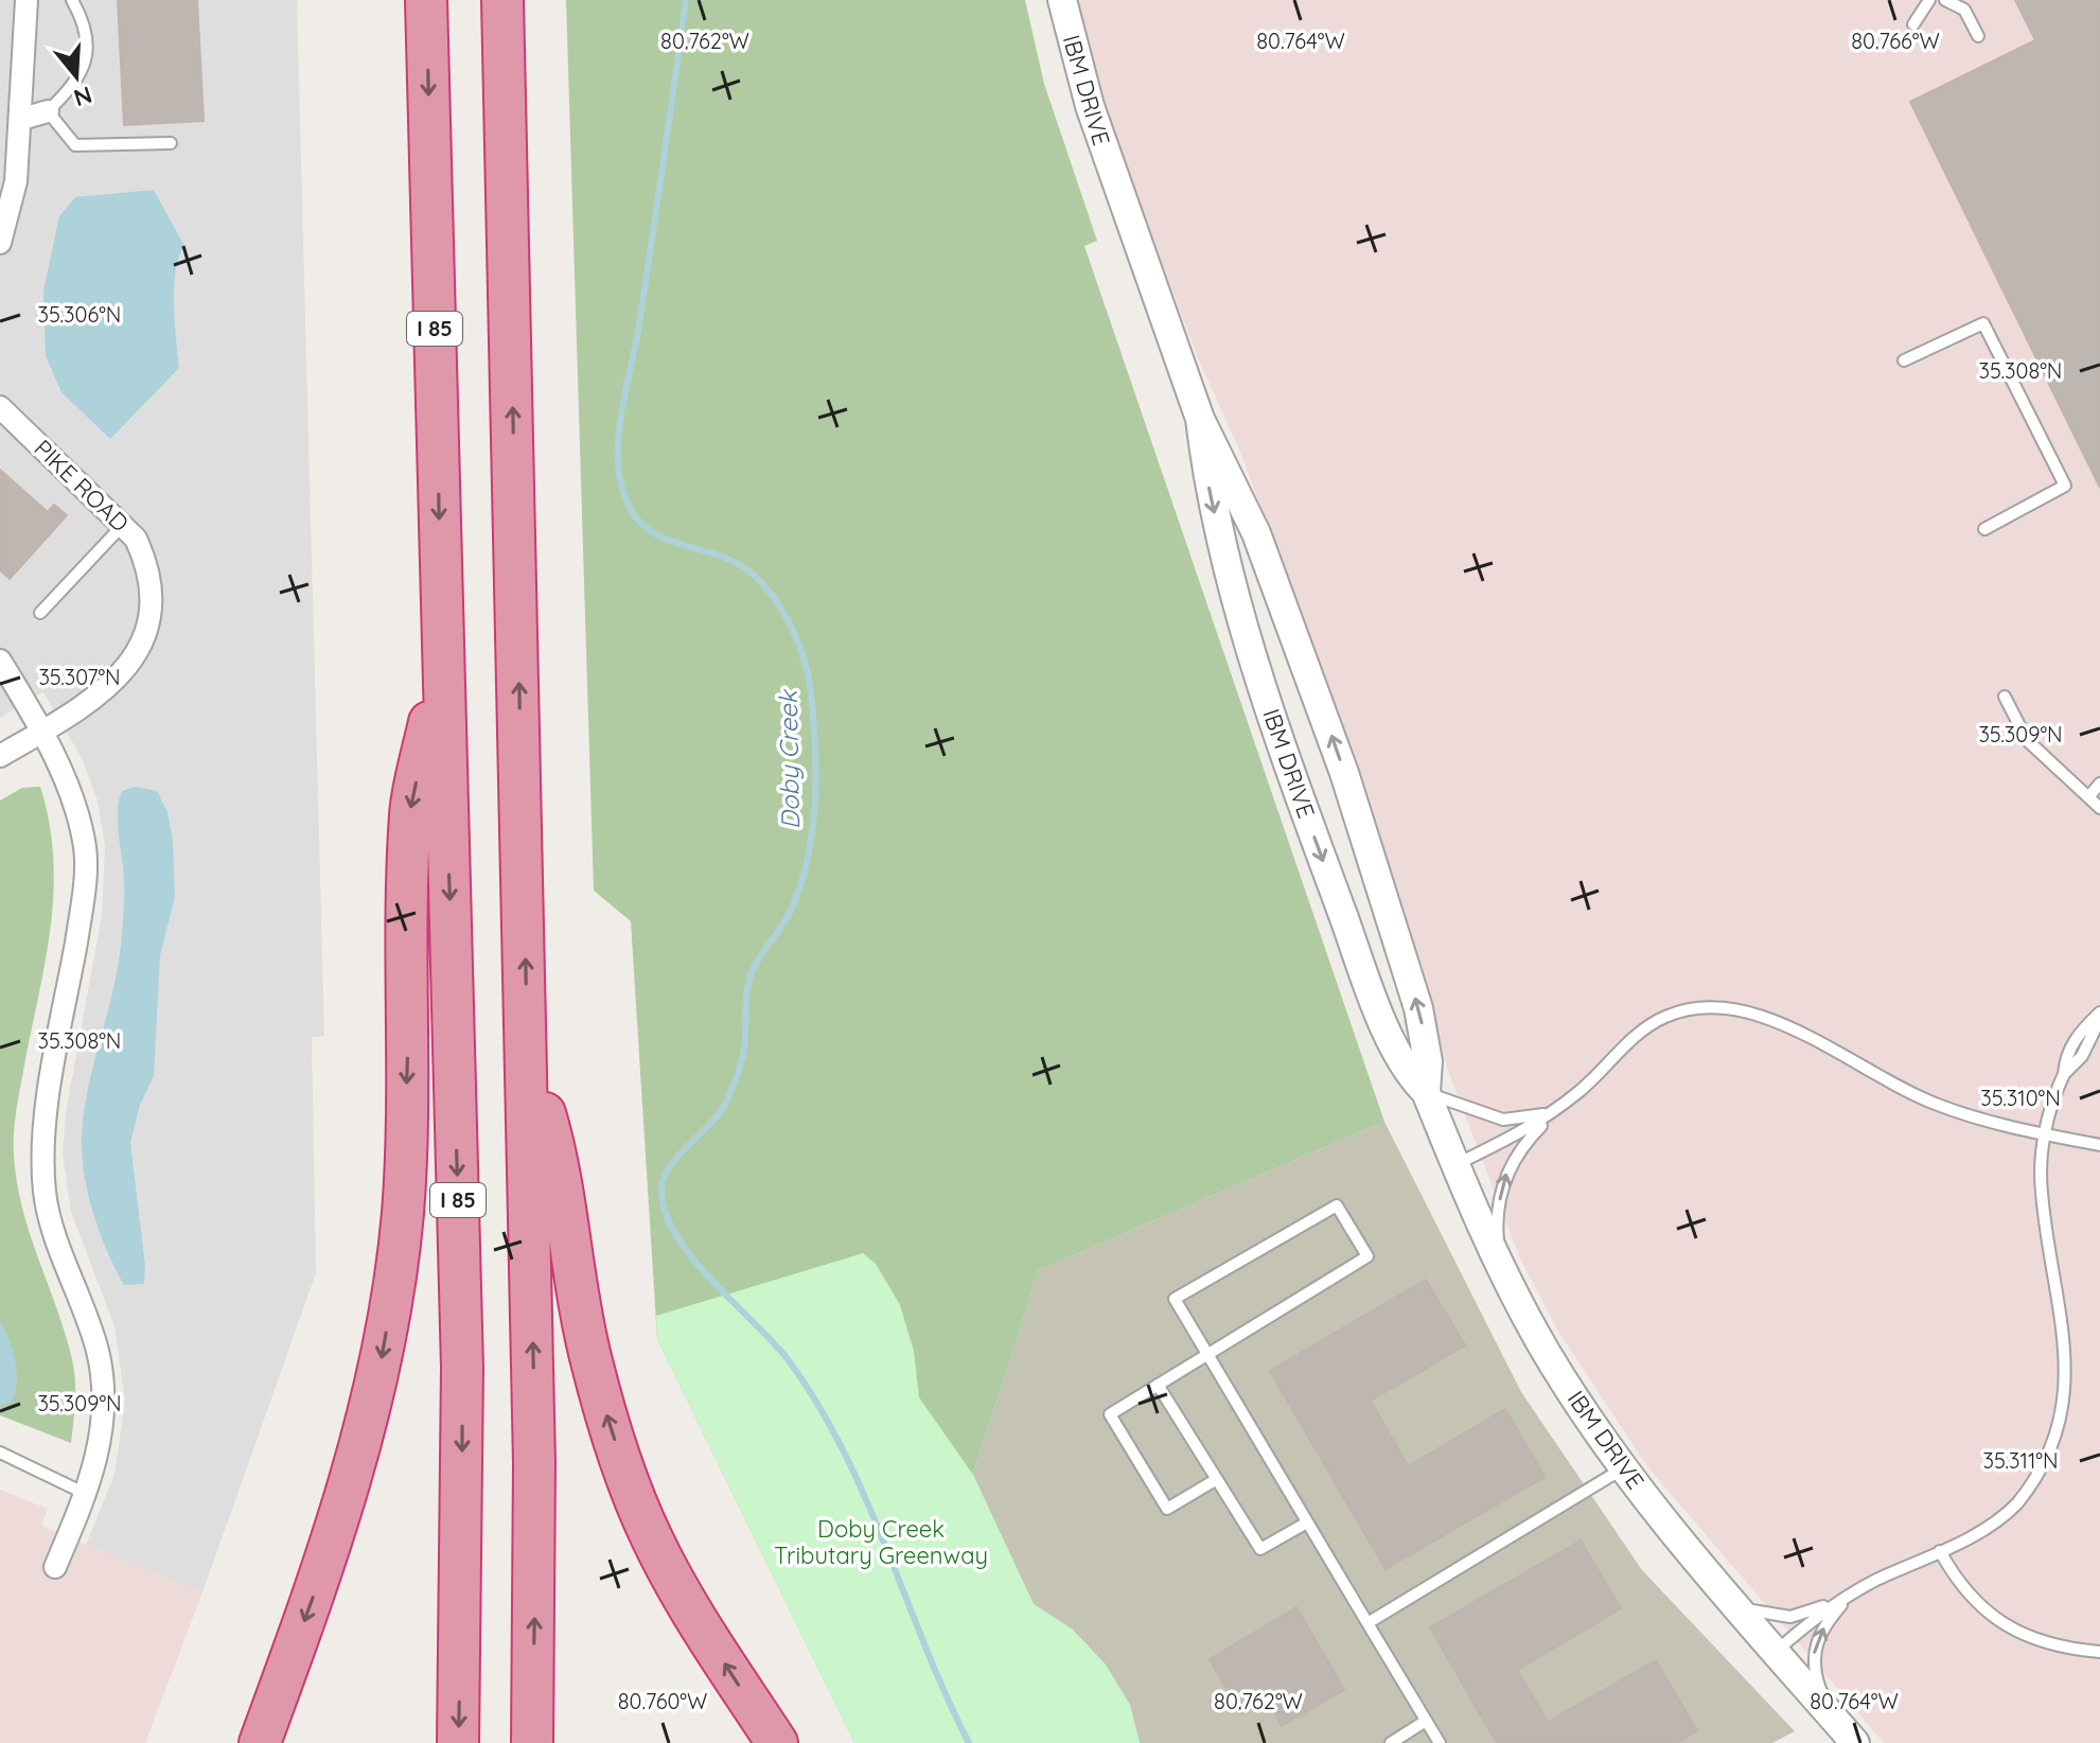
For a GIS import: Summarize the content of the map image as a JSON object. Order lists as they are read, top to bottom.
{
  "streets": {
    "highway": ["I 85"],
    "street": ["IBM DRIVE", "PIKE ROAD"]
  },
  "water": ["Doby Creek"],
  "parks": ["Doby Creek Tributary Greenway"],
  "north": "bottom",
  "coordinates": [
    "80.762°W",
    "80.764°W",
    "80.766°W",
    "35.306°N",
    "35.308°N",
    "35.307°N",
    "35.309°N",
    "35.310°N",
    "35.311°N",
    "80.760°W"
  ]
}
